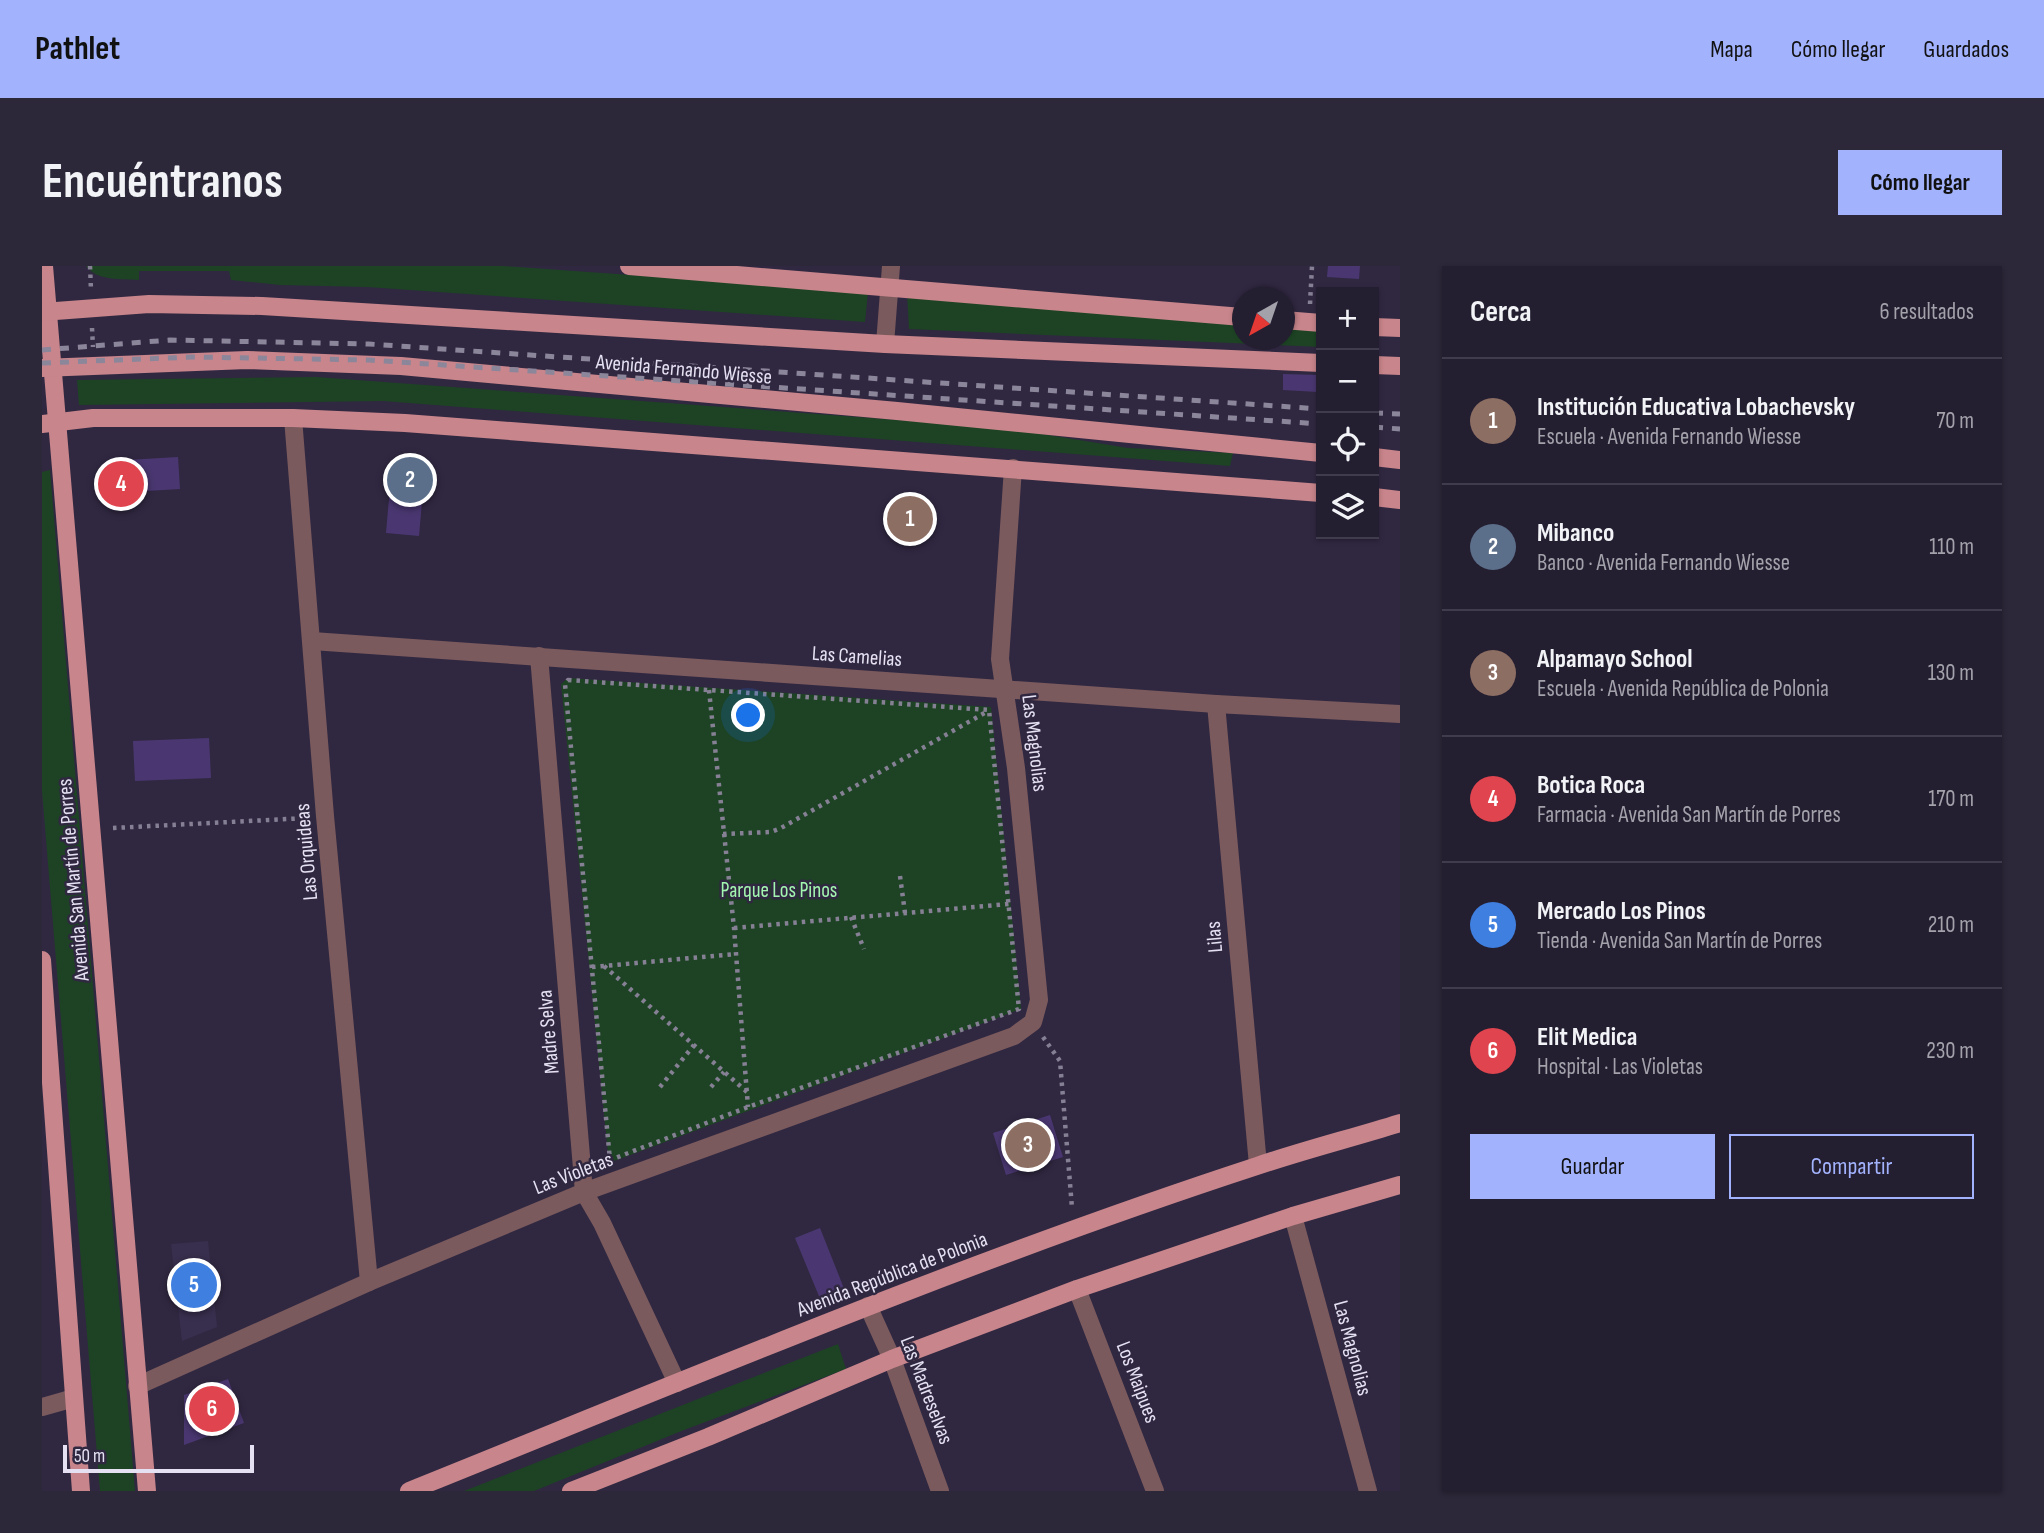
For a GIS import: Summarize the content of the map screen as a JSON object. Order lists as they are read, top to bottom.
{
  "streets": {
    "main road": ["Avenida Fernando Wiesse", "Avenida San Martín de Porres", "Avenida República de Polonia"],
    "street": [
      "Las Camelias",
      "Las Magnolias",
      "Las Orquideas",
      "Lilas",
      "Madre Selva",
      "Las Violetas",
      "Los Maipues",
      "Las Madreselvas"
    ]
  },
  "crossings": [
    ["Avenida Fernando Wiesse", "Avenida San Martín de Porres"],
    ["Las Camelias", "Las Magnolias"],
    ["Las Camelias", "Las Orquideas"],
    ["Las Camelias", "Lilas"],
    ["Las Camelias", "Madre Selva"],
    ["Las Magnolias", "Las Violetas"],
    ["Las Orquideas", "Las Violetas"],
    ["Avenida San Martín de Porres", "Las Violetas"],
    ["Lilas", "Avenida República de Polonia"],
    ["Madre Selva", "Las Violetas"],
    ["Madre Selva", "Avenida República de Polonia"],
    ["Avenida República de Polonia", "Las Madreselvas"]
  ],
  "parks": ["Parque Los Pinos"],
  "scale_bar": "50 m",
  "north": "bottom left",
  "page": {
    "header": "Pathlet",
    "nav": ["Mapa", "Cómo llegar", "Guardados"],
    "buttons": [
      "Cómo llegar",
      ["Guardar", "Compartir"]
    ],
    "title": "Encuéntranos",
    "heading": ["Cerca", "6 resultados"],
    "map_buttons": ["+", "−"],
    "list": [
      {
        "mark": "1",
        "name": "Institución Educativa Lobachevsky",
        "note": "Escuela · Avenida Fernando Wiesse",
        "value": "70 m"
      },
      {
        "mark": "2",
        "name": "Mibanco",
        "note": "Banco · Avenida Fernando Wiesse",
        "value": "110 m"
      },
      {
        "mark": "3",
        "name": "Alpamayo School",
        "note": "Escuela · Avenida República de Polonia",
        "value": "130 m"
      },
      {
        "mark": "4",
        "name": "Botica Roca",
        "note": "Farmacia · Avenida San Martín de Porres",
        "value": "170 m"
      },
      {
        "mark": "5",
        "name": "Mercado Los Pinos",
        "note": "Tienda · Avenida San Martín de Porres",
        "value": "210 m"
      },
      {
        "mark": "6",
        "name": "Elit Medica",
        "note": "Hospital · Las Violetas",
        "value": "230 m"
      }
    ],
    "pins": [
      "2",
      "4",
      "1",
      "3",
      "5",
      "6"
    ],
    "scale": "50 m"
  }
}
